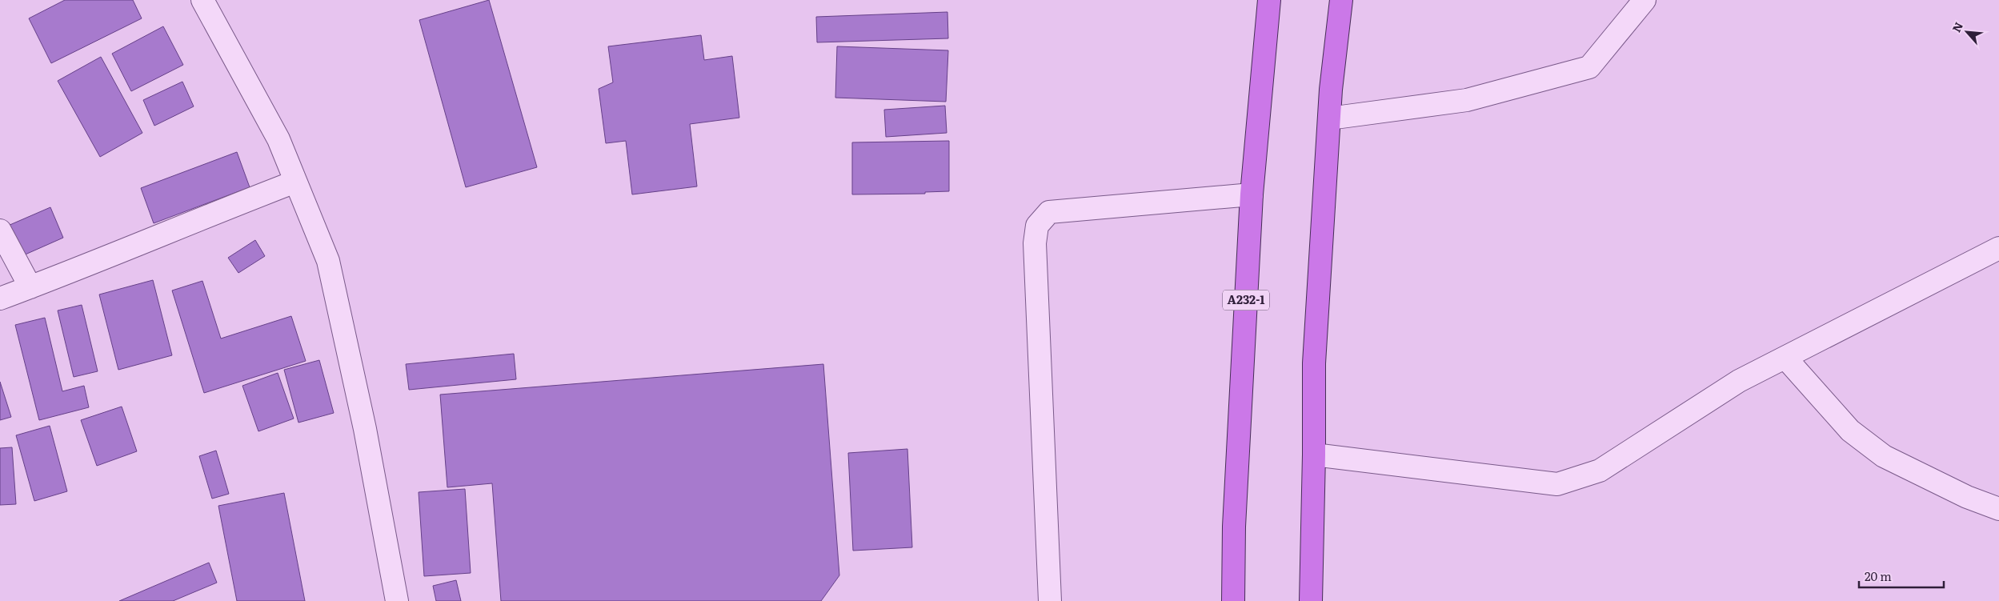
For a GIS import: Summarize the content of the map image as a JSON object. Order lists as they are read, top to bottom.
{
  "streets": {
    "highway": ["A232-1"]
  },
  "scale_bar": "20 m",
  "north": "top left"
}
